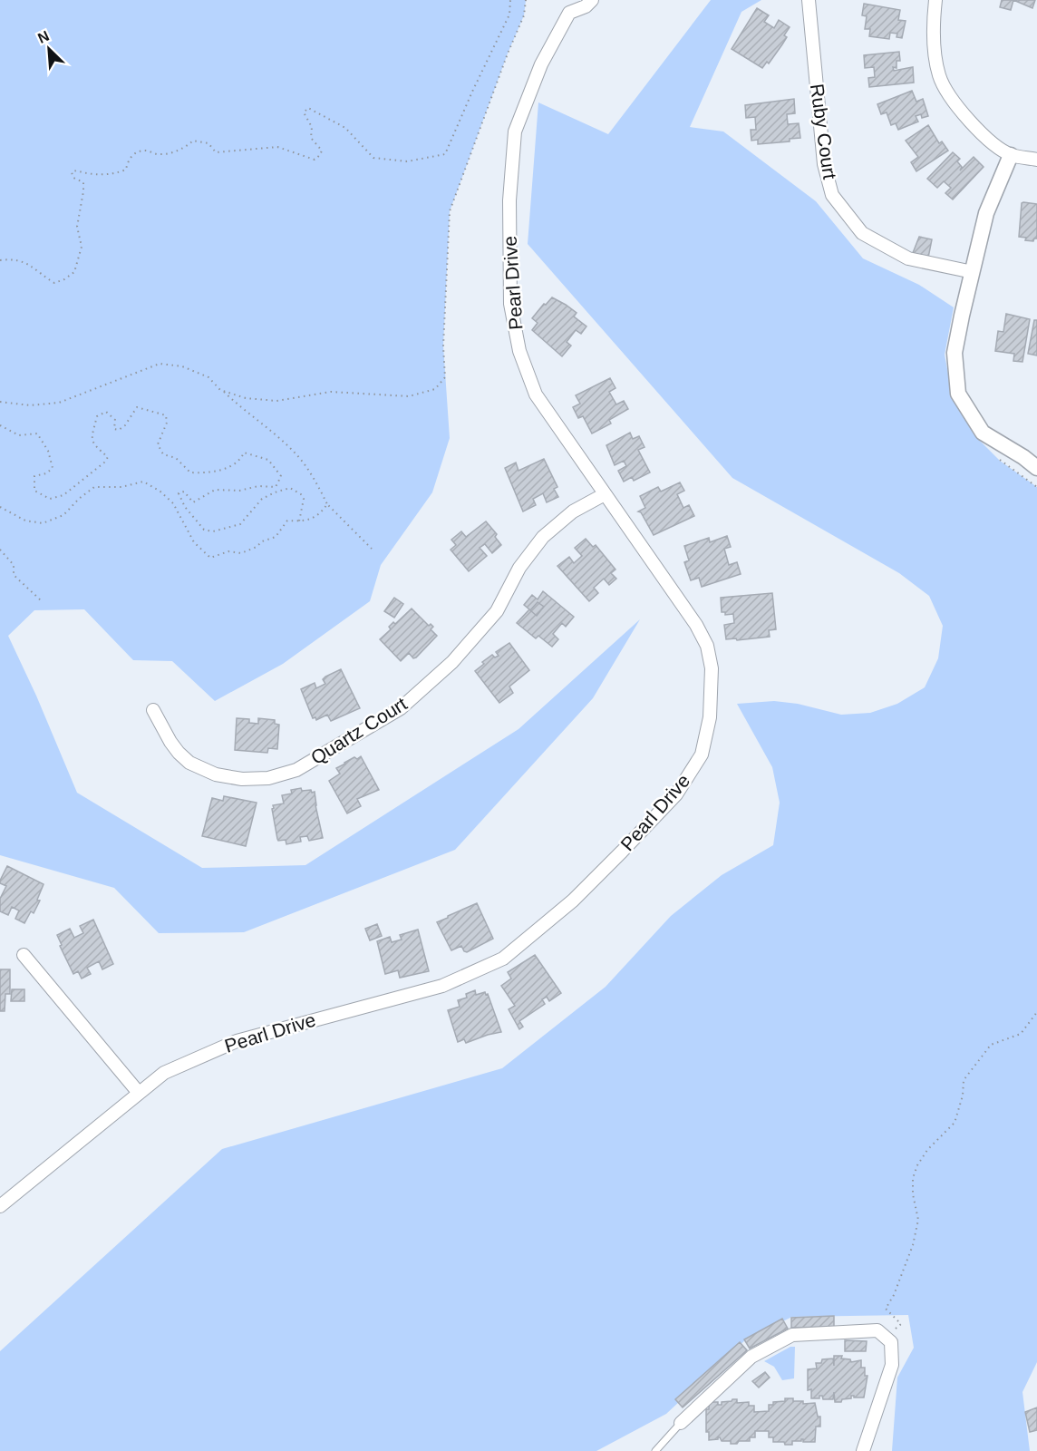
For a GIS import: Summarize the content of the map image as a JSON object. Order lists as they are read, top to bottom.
{
  "streets": {
    "street": ["Ruby Court", "Pearl Drive", "Quartz Court"]
  },
  "crossings": [
    ["Pearl Drive", "Quartz Court"]
  ],
  "north": "top left"
}
